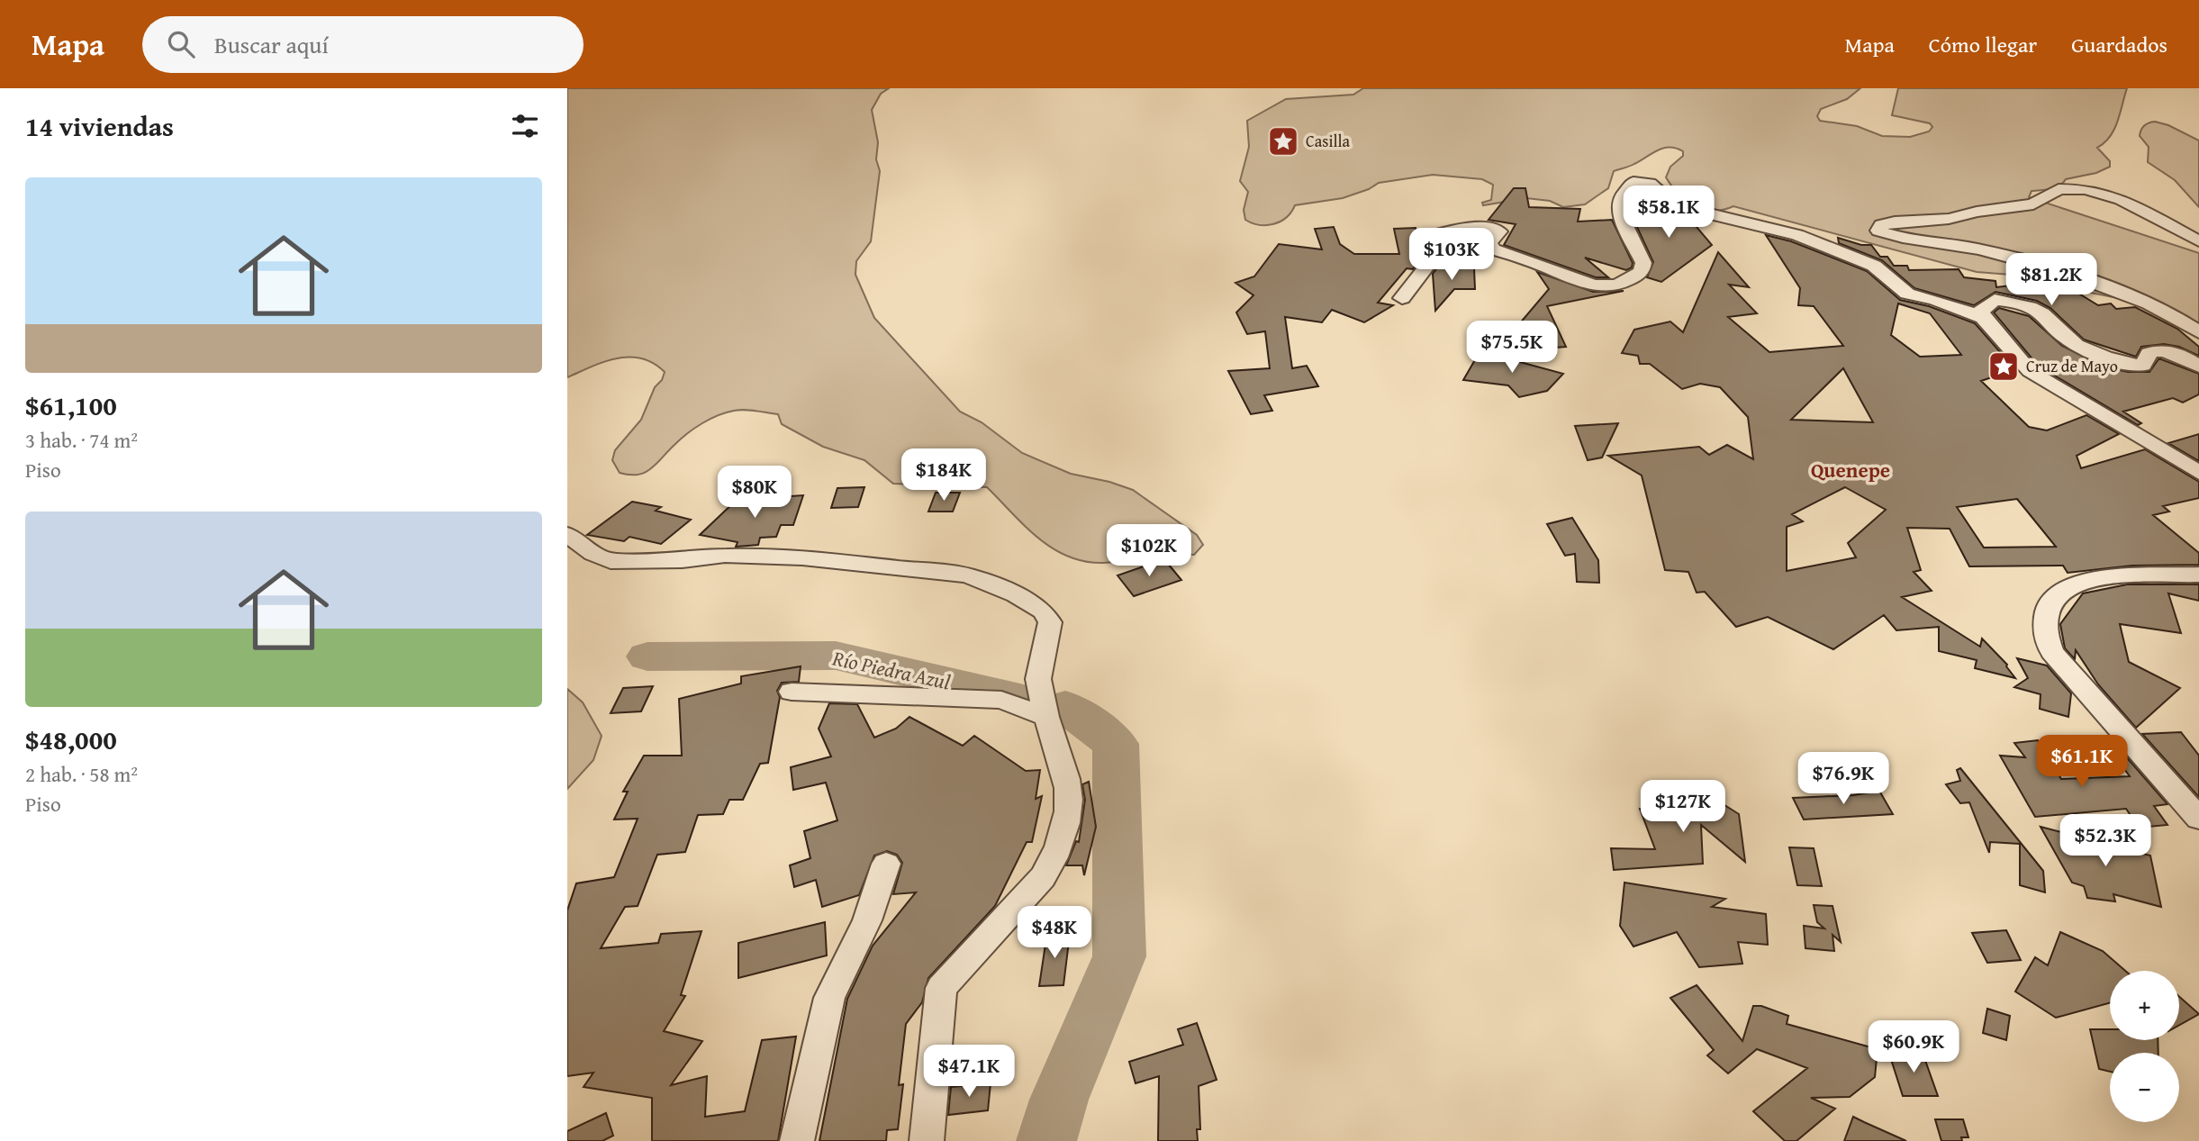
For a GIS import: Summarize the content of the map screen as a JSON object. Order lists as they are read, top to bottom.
{
  "districts": ["Quenepe"],
  "water": ["Río Piedra Azul"],
  "places": {
    "place": ["Casilla", "Cruz de Mayo"]
  },
  "page": {
    "header": "Mapa",
    "search": "Buscar aquí",
    "nav": ["Mapa", "Cómo llegar", "Guardados"],
    "heading": "14 viviendas",
    "list": [
      {
        "name": "$61,100",
        "note": "3 hab. · 74 m² · Piso"
      },
      {
        "name": "$48,000",
        "note": "2 hab. · 58 m² · Piso"
      }
    ],
    "price": [
      "$58.1K",
      "$103K",
      "$81.2K",
      "$75.5K",
      "$184K",
      "$80K",
      "$102K",
      "$61.1K",
      "$76.9K",
      "$127K",
      "$52.3K",
      "$48K",
      "$60.9K",
      "$47.1K"
    ],
    "map_buttons": ["+", "−"]
  }
}
